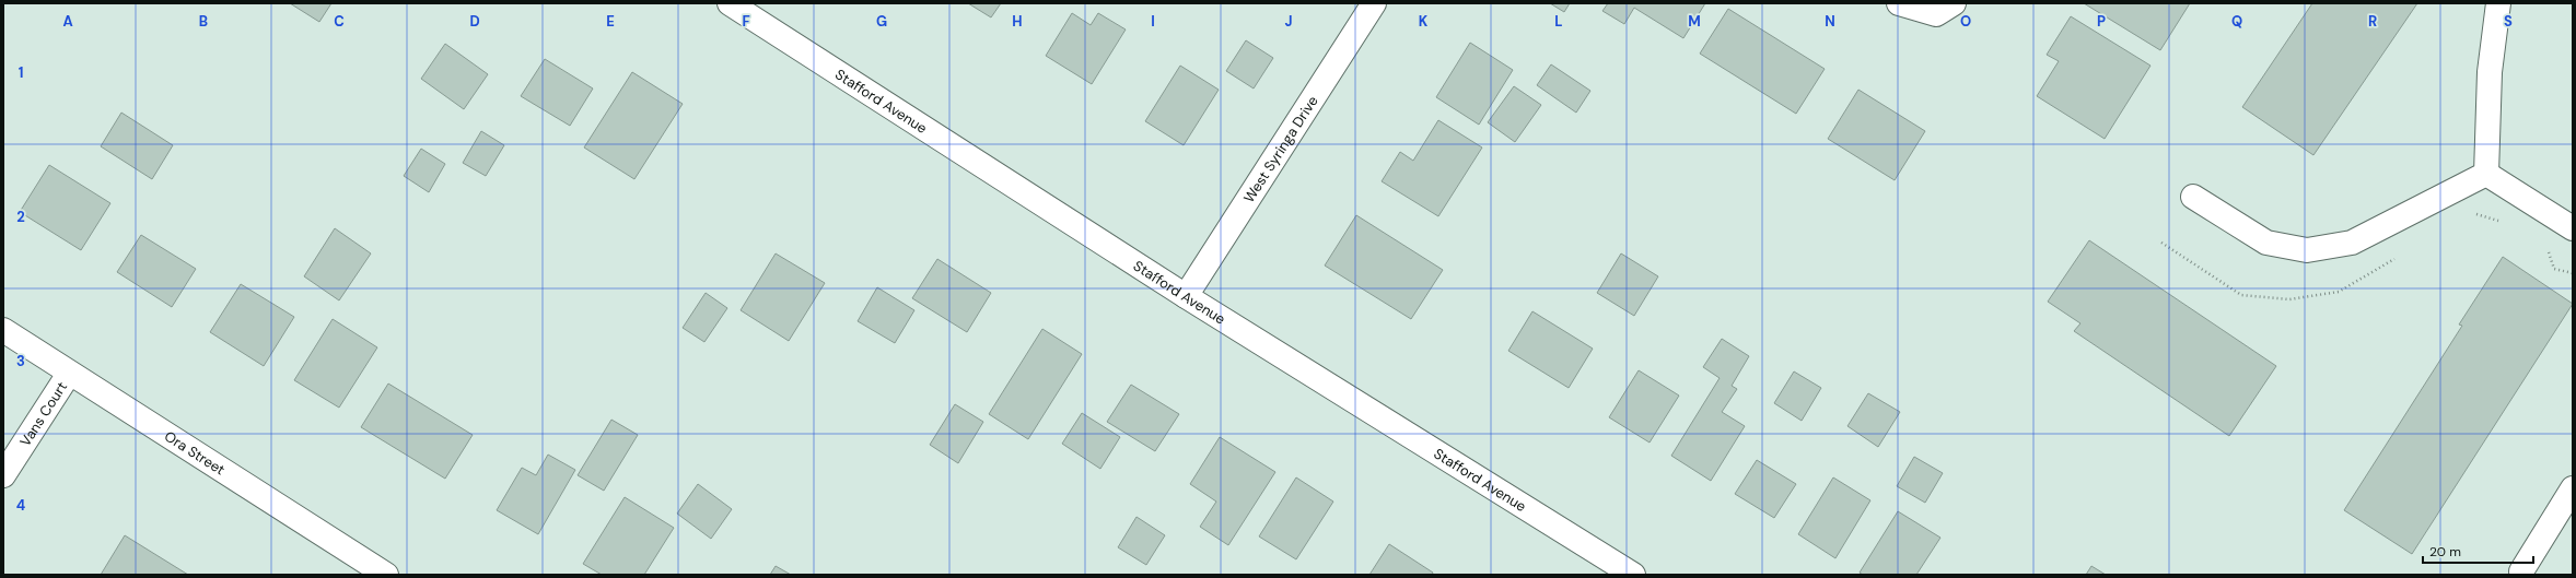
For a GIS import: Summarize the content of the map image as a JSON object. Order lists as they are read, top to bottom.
{
  "streets": {
    "street": [
      "Stafford Avenue",
      "West Syringa Drive",
      "Vans Court",
      "Ora Street"
    ]
  },
  "crossings": [
    ["Stafford Avenue", "West Syringa Drive"],
    ["Vans Court", "Ora Street"]
  ],
  "scale_bar": "20 m",
  "grid": {
    "columns": [
      "A",
      "B",
      "C",
      "D",
      "E",
      "F",
      "G",
      "H",
      "I",
      "J",
      "K",
      "L",
      "M",
      "N",
      "O",
      "P",
      "Q",
      "R",
      "S"
    ],
    "rows": [
      "1",
      "2",
      "3",
      "4"
    ]
  }
}
